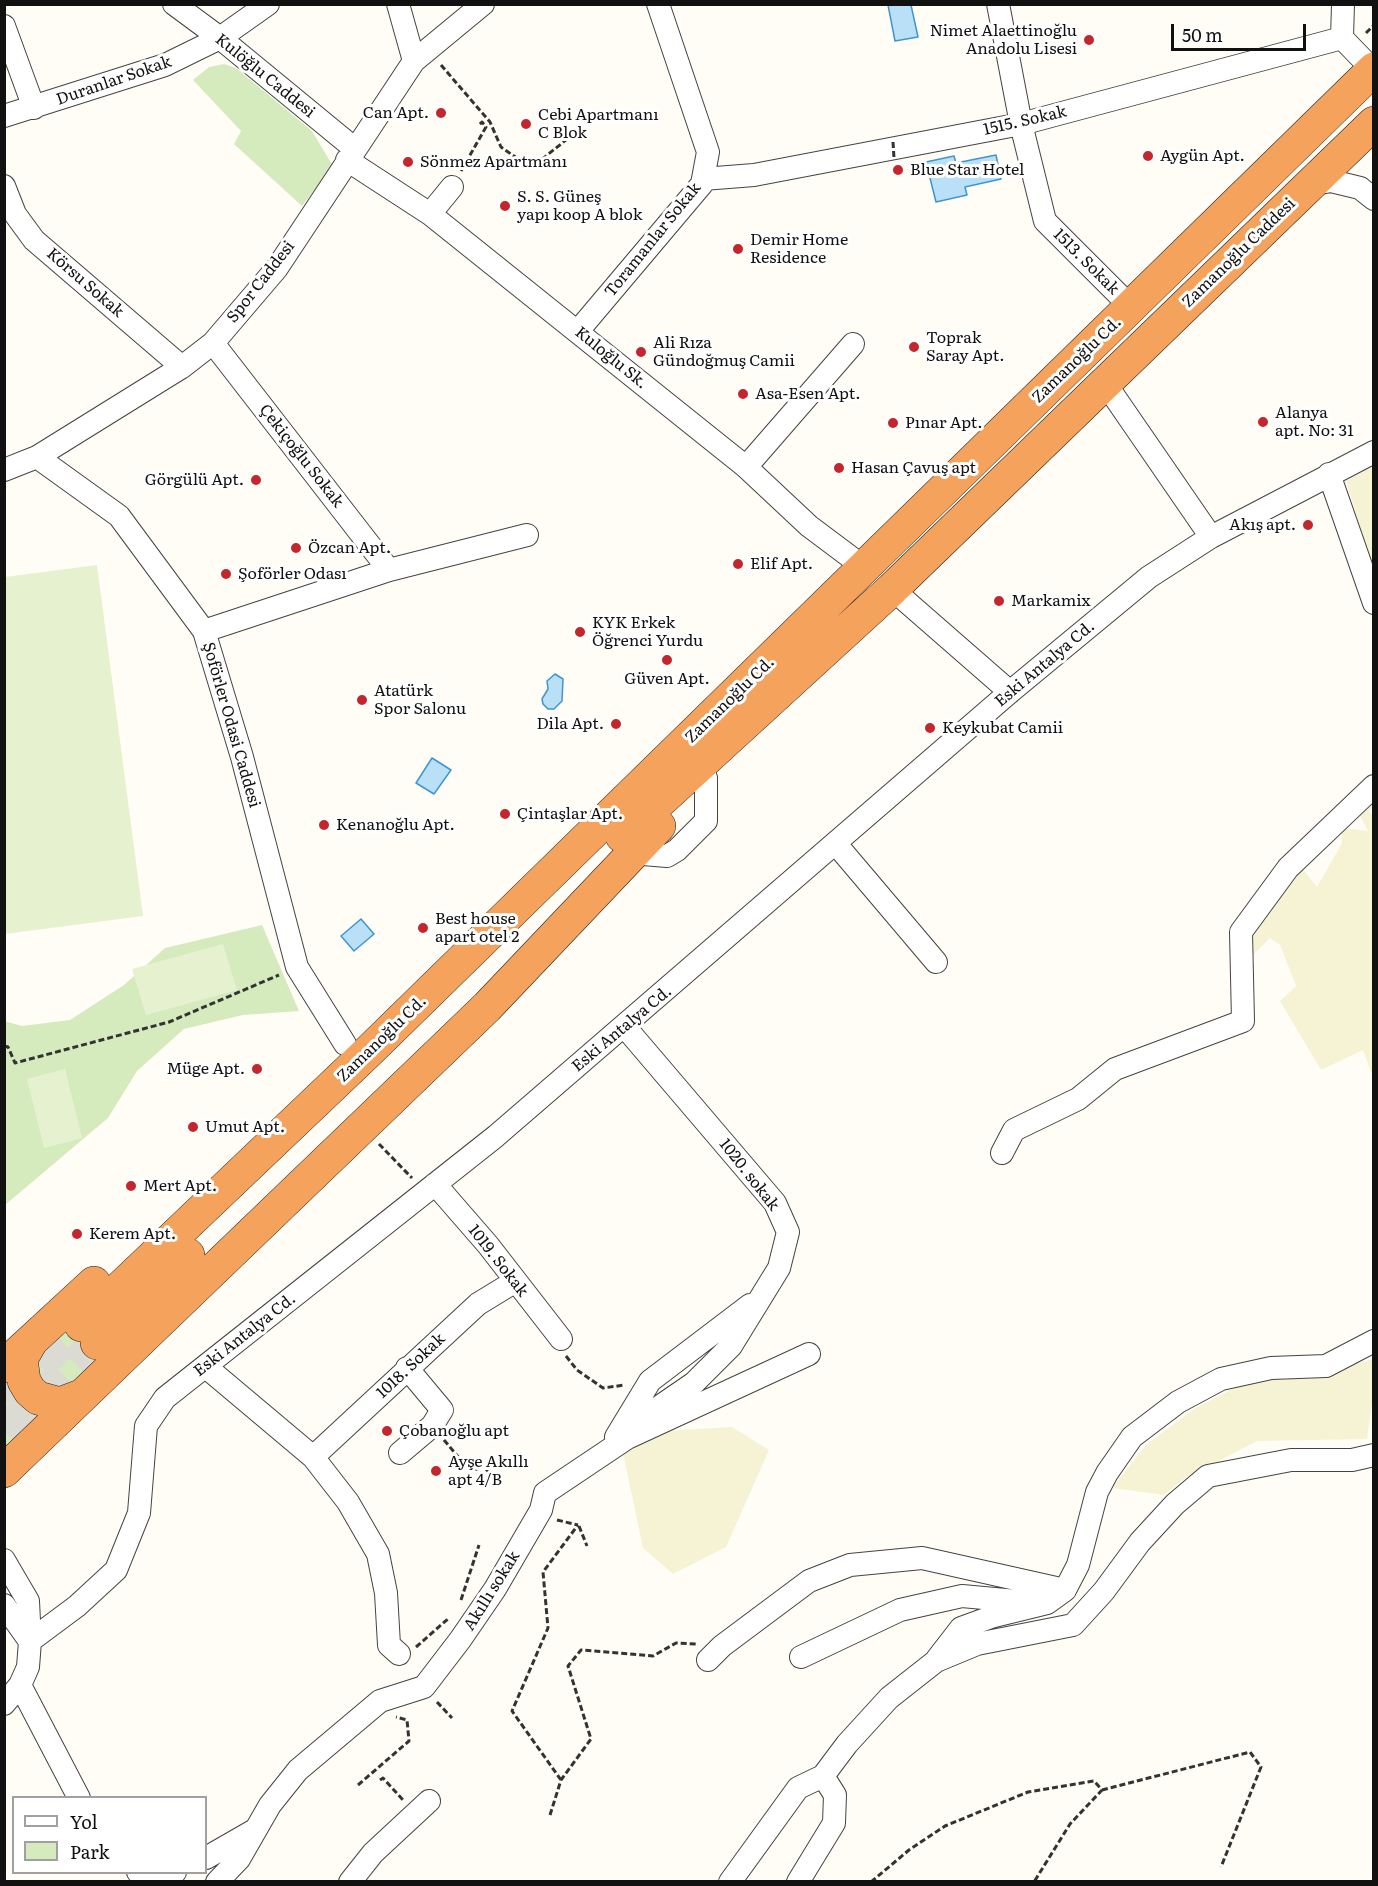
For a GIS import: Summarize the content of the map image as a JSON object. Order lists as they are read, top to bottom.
{
  "streets": {
    "highway": ["Zamanoğlu Caddesi", "Zamanoğlu Cd."],
    "street": [
      "Kulöğlu Caddesi",
      "Duranlar Sokak",
      "1515. Sokak",
      "Toramanlar Sokak",
      "1513. Sokak",
      "Spor Caddesi",
      "Körsu Sokak",
      "Kuloğlu Sk.",
      "Çekiçoğlu Sokak",
      "Eski Antalya Cd.",
      "Şoförler Odasi Caddesi",
      "1020. sokak",
      "1019. Sokak",
      "1018. Sokak",
      "Akıllı sokak"
    ]
  },
  "crossings": [
    ["Kulöğlu Caddesi", "Duranlar Sokak"],
    ["Kulöğlu Caddesi", "Spor Caddesi"],
    ["Kulöğlu Caddesi", "Kuloğlu Sk."],
    ["1515. Sokak", "Toramanlar Sokak"],
    ["1515. Sokak", "1513. Sokak"],
    ["Toramanlar Sokak", "Kuloğlu Sk."],
    ["Zamanoğlu Caddesi", "Zamanoğlu Cd."],
    ["1513. Sokak", "Zamanoğlu Cd."],
    ["Spor Caddesi", "Körsu Sokak"],
    ["Spor Caddesi", "Kuloğlu Sk."],
    ["Spor Caddesi", "Çekiçoğlu Sokak"],
    ["Spor Caddesi", "Şoförler Odasi Caddesi"],
    ["Kuloğlu Sk.", "Zamanoğlu Cd."],
    ["Eski Antalya Cd.", "1020. sokak"],
    ["Eski Antalya Cd.", "1019. Sokak"],
    ["1020. sokak", "Akıllı sokak"],
    ["1019. Sokak", "1018. Sokak"]
  ],
  "places": [
    "Nimet Alaettinoğlu Anadolu Lisesi",
    "Can Apt.",
    "Cebi Apartmanı C Blok",
    "Aygün Apt.",
    "Sönmez Apartmanı",
    "Blue Star Hotel",
    "S. S. Güneş yapı koop A blok",
    "Demir Home Residence",
    "Toprak Saray Apt.",
    "Ali Rıza Gündoğmuş Camii",
    "Asa-Esen Apt.",
    "Alanya apt. No: 31",
    "Pınar Apt.",
    "Hasan Çavuş apt",
    "Görgülü Apt.",
    "Akış apt.",
    "Özcan Apt.",
    "Elif Apt.",
    "Şoförler Odası",
    "Markamix",
    "KYK Erkek Öğrenci Yurdu",
    "Güven Apt.",
    "Atatürk Spor Salonu",
    "Dila Apt.",
    "Keykubat Camii",
    "Çintaşlar Apt.",
    "Kenanoğlu Apt.",
    "Best house apart otel 2",
    "Müge Apt.",
    "Umut Apt.",
    "Mert Apt.",
    "Kerem Apt.",
    "Çobanoğlu apt",
    "Ayşe Akıllı apt 4/B"
  ],
  "legend": ["Yol", "Park"],
  "scale_bar": "50 m"
}
